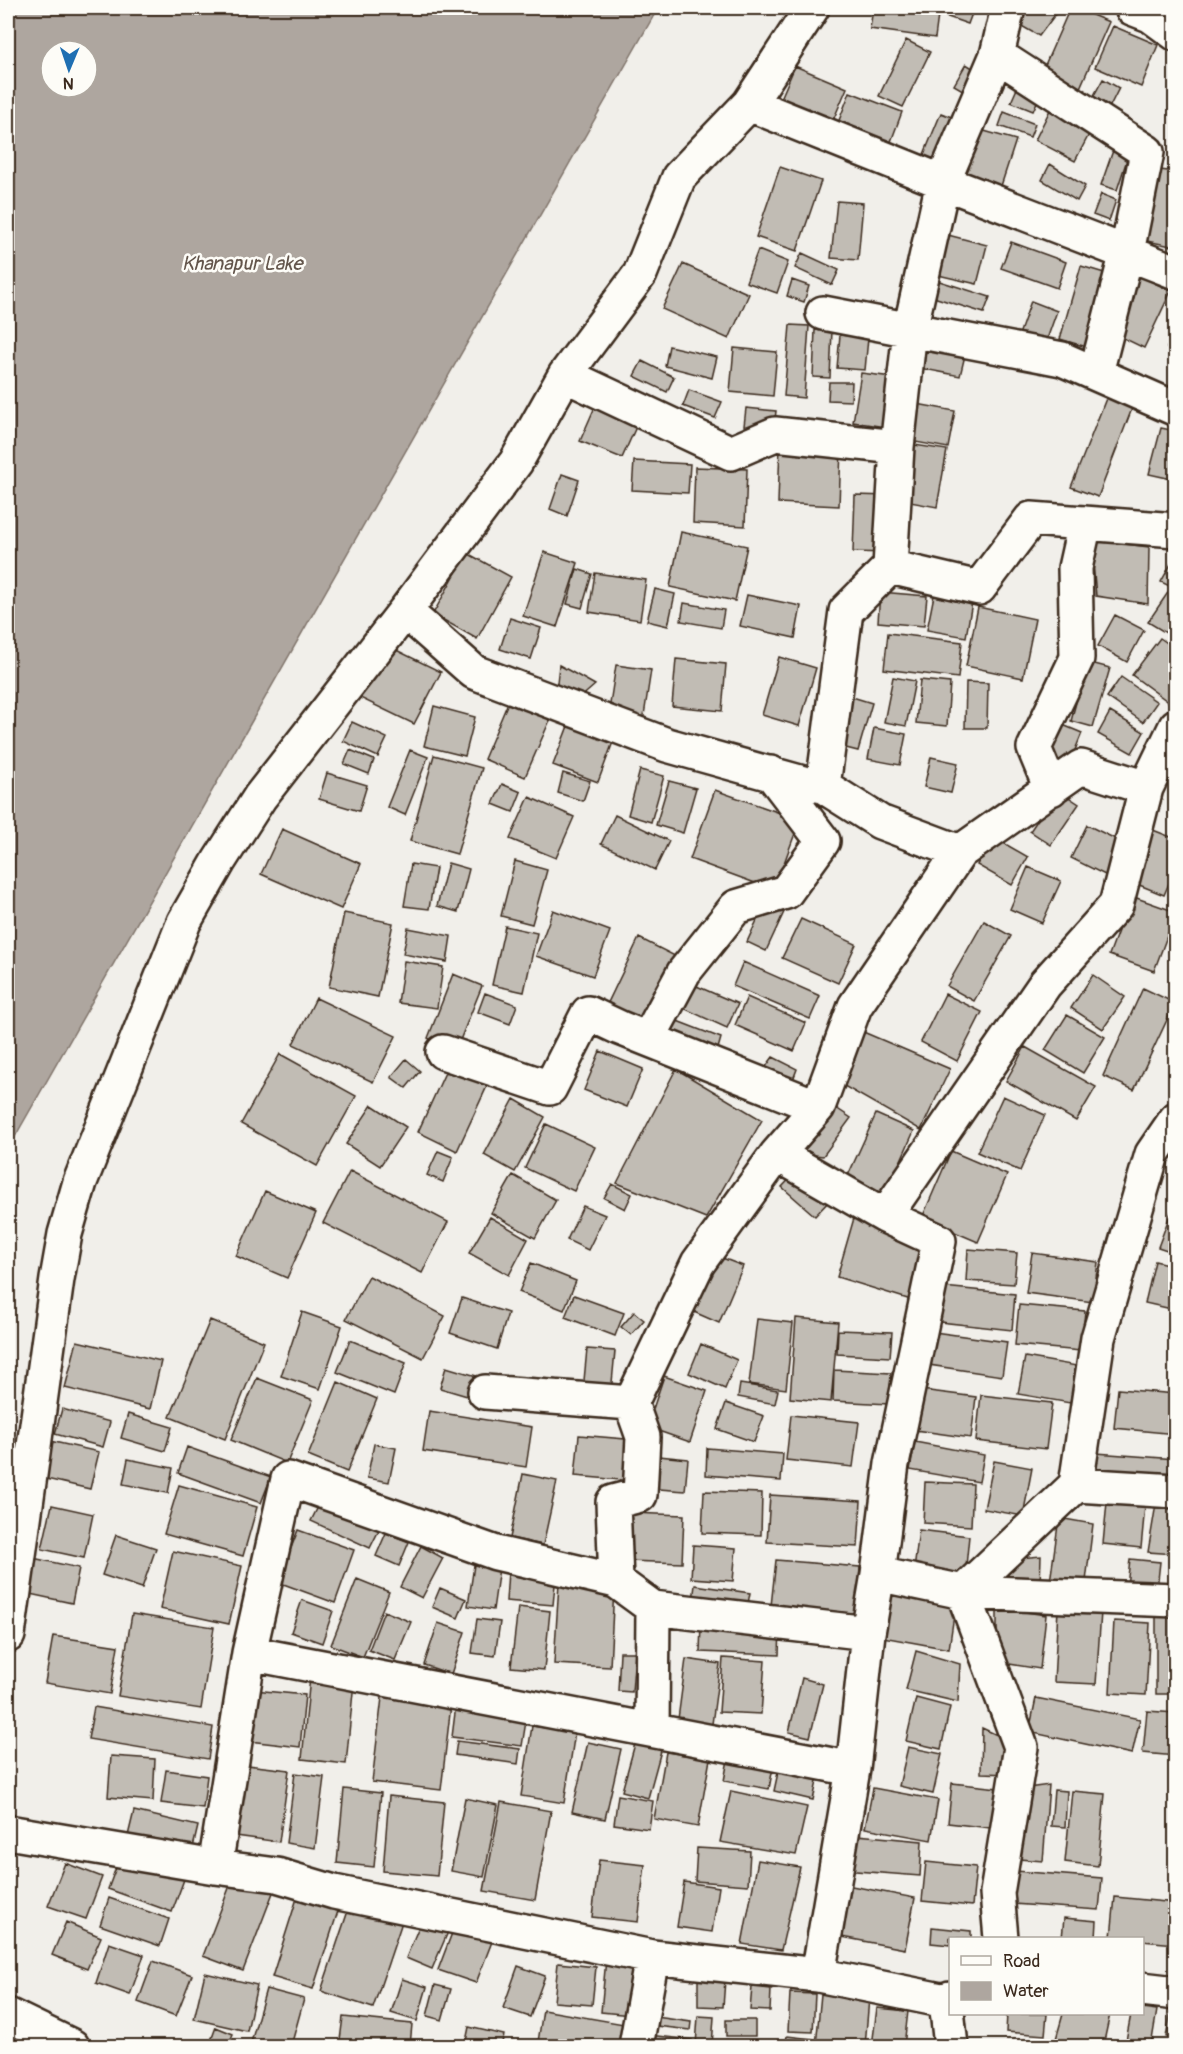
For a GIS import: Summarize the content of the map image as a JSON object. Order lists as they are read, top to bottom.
{
  "water": ["Khanapur Lake"],
  "legend": ["Road", "Water"],
  "north": "bottom"
}
